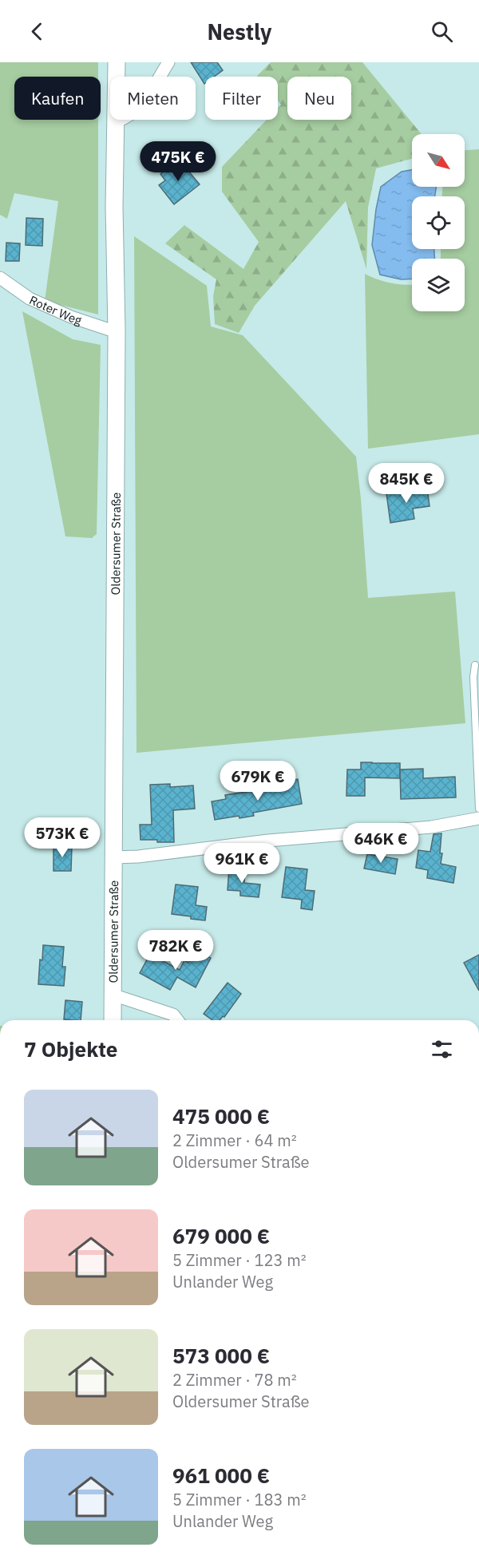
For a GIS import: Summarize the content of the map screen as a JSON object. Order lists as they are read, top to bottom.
{
  "streets": {
    "main road": ["Oldersumer Straße"],
    "street": ["Roter Weg"]
  },
  "crossings": [
    ["Roter Weg", "Oldersumer Straße"]
  ],
  "north": "bottom right",
  "page": {
    "header": "Nestly",
    "chip": [
      "Kaufen",
      "Mieten",
      "Filter",
      "Neu"
    ],
    "price": [
      "475K €",
      "845K €",
      "679K €",
      "573K €",
      "646K €",
      "961K €",
      "782K €"
    ],
    "heading": "7 Objekte",
    "list": [
      {
        "name": "475 000 €",
        "note": "2 Zimmer · 64 m² · Oldersumer Straße"
      },
      {
        "name": "679 000 €",
        "note": "5 Zimmer · 123 m² · Unlander Weg"
      },
      {
        "name": "573 000 €",
        "note": "2 Zimmer · 78 m² · Oldersumer Straße"
      },
      {
        "name": "961 000 €",
        "note": "5 Zimmer · 183 m² · Unlander Weg"
      }
    ]
  }
}
